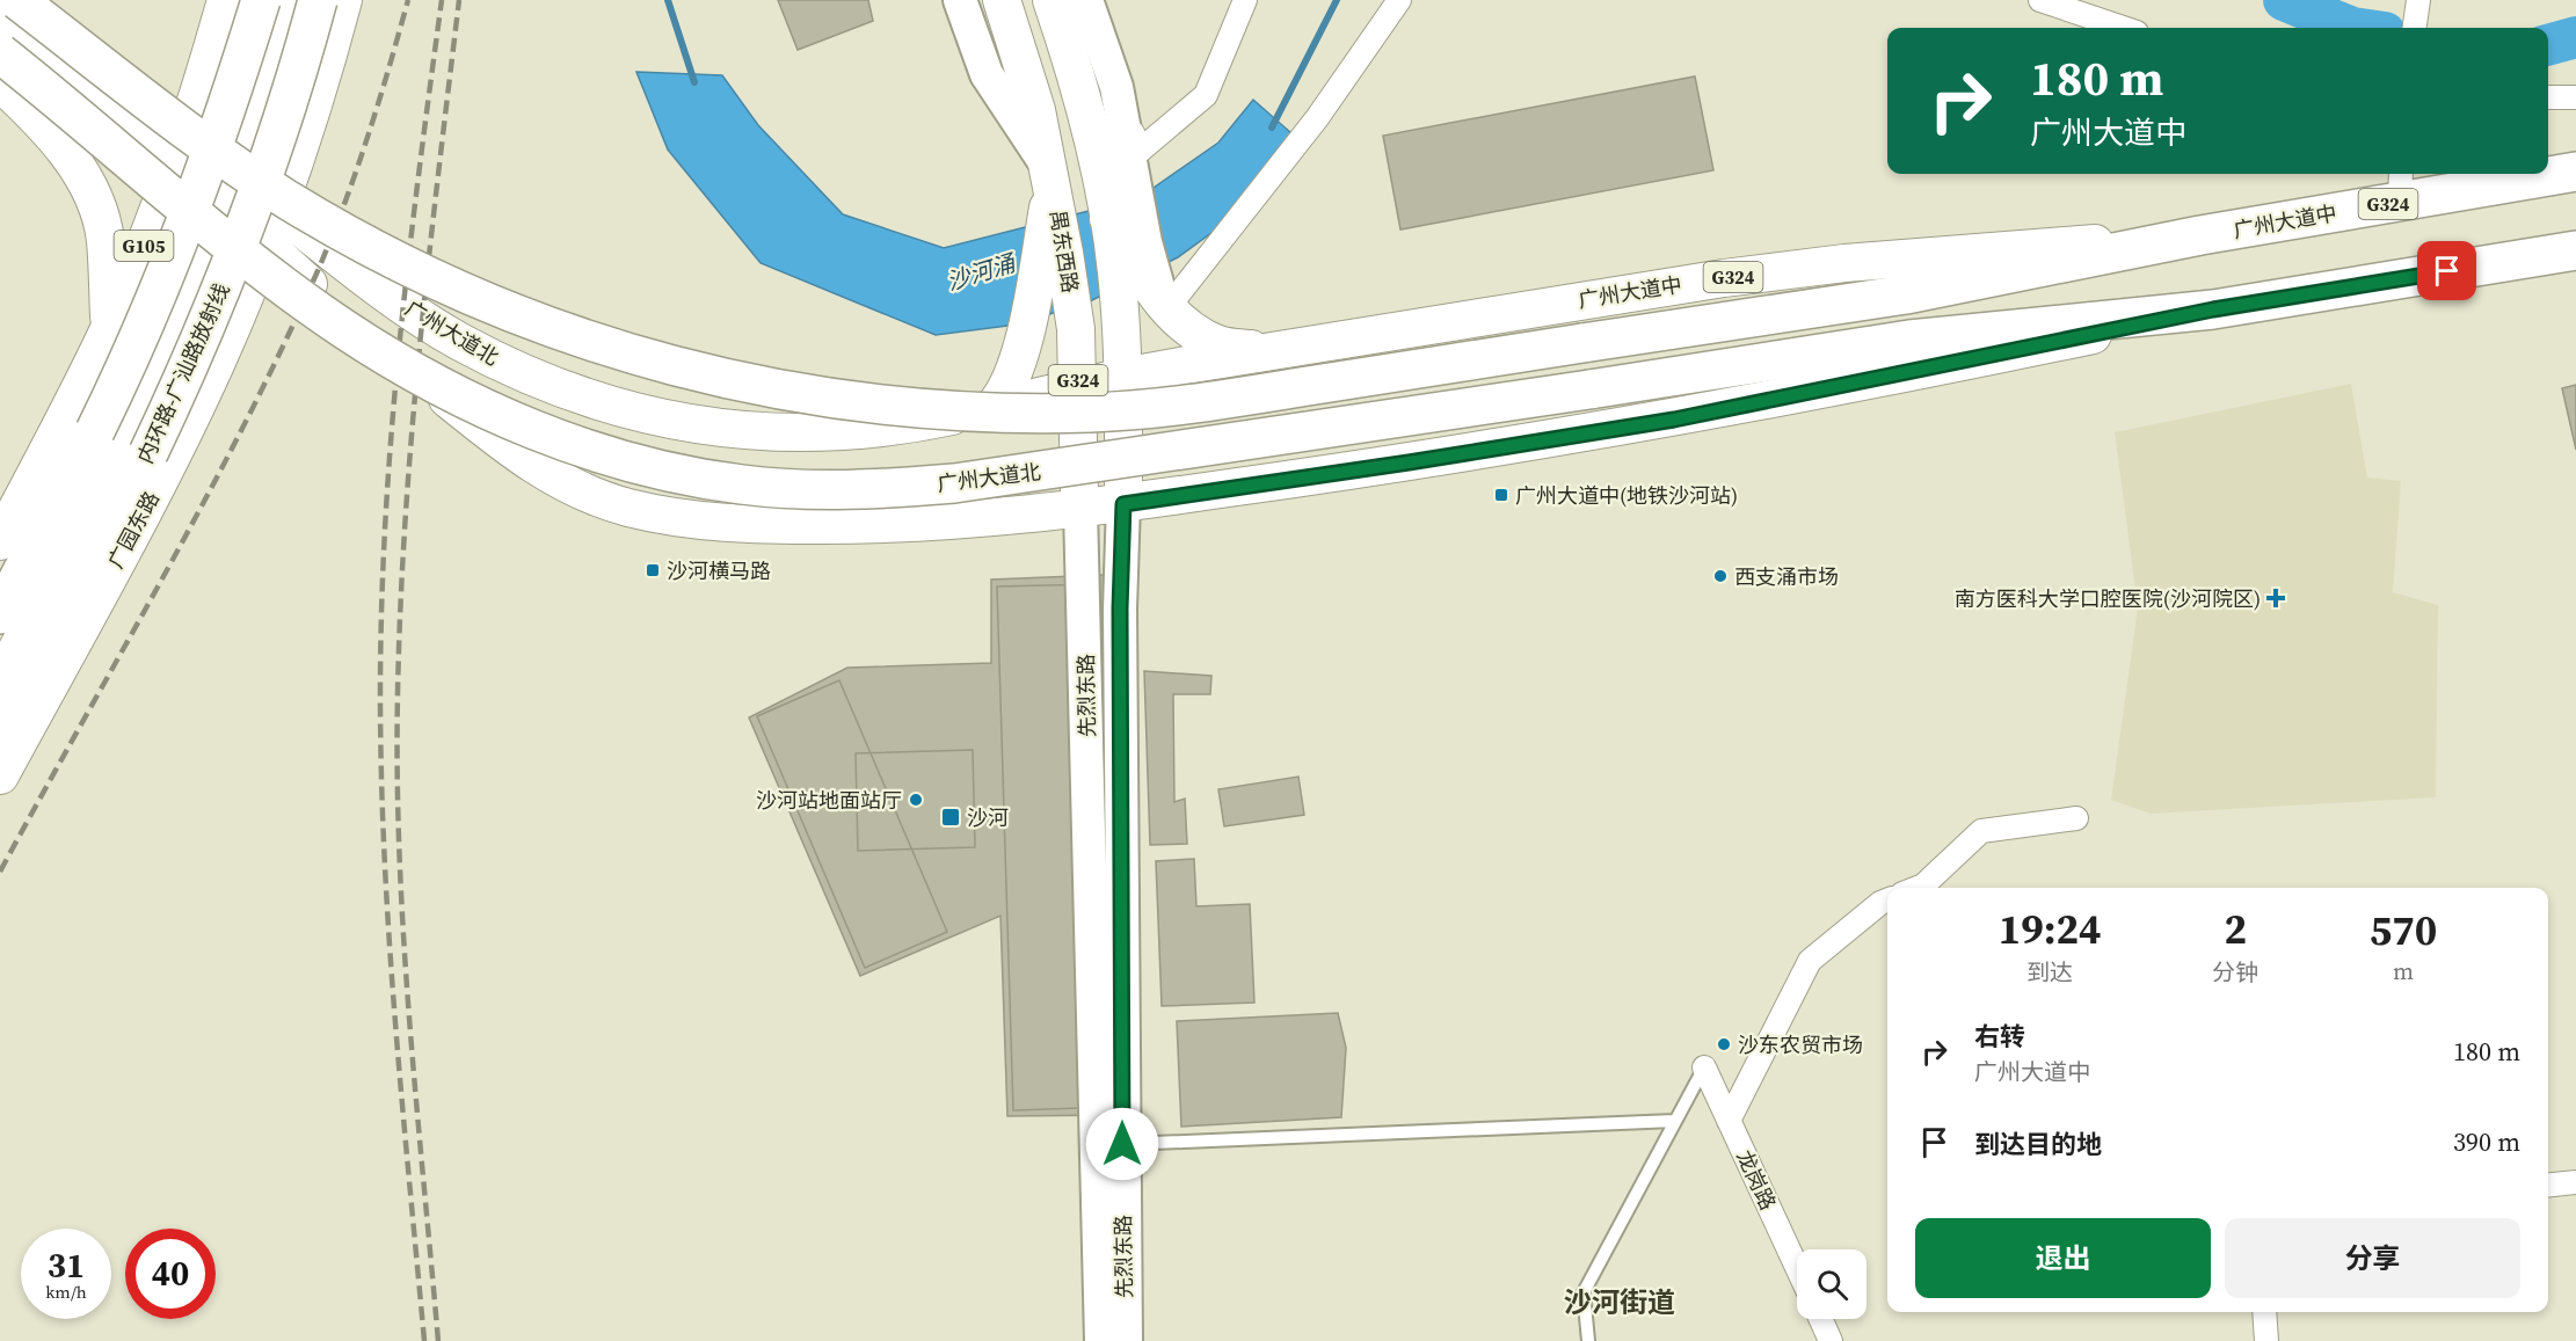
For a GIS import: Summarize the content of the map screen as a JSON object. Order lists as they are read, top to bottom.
{
  "streets": {
    "highway": [
      "G324",
      "广州大道中",
      "广州大道北",
      "内环路-广汕路放射线"
    ],
    "main road": ["G105", "禺东西路", "广园东路"],
    "street": ["先烈东路", "龙岗路"]
  },
  "crossings": [
    ["G324", "广州大道中"],
    ["G324", "广州大道北"],
    ["广州大道中", "广州大道北"],
    ["G105", "广州大道北"],
    ["禺东西路", "广州大道北"],
    ["禺东西路", "先烈东路"],
    ["广州大道北", "广园东路"],
    ["广州大道北", "先烈东路"]
  ],
  "districts": ["沙河街道"],
  "water": ["沙河涌"],
  "places": {
    "transit": ["广州大道中(地铁沙河站)", "沙河横马路", "沙河"],
    "other": ["西支涌市场", "沙河站地面站厅", "沙东农贸市场"],
    "health": ["南方医科大学口腔医院(沙河院区)"]
  },
  "page": {
    "turn": ["180 m", "广州大道中"],
    "eta": [
      "19:24",
      "到达",
      "2",
      "分钟",
      "570",
      "m"
    ],
    "list": [
      {
        "name": "右转",
        "note": "广州大道中",
        "value": "180 m"
      },
      {
        "name": "到达目的地",
        "value": "390 m"
      }
    ],
    "buttons": ["退出", "分享"],
    "speed": "31 km/h",
    "limit": "40"
  }
}
